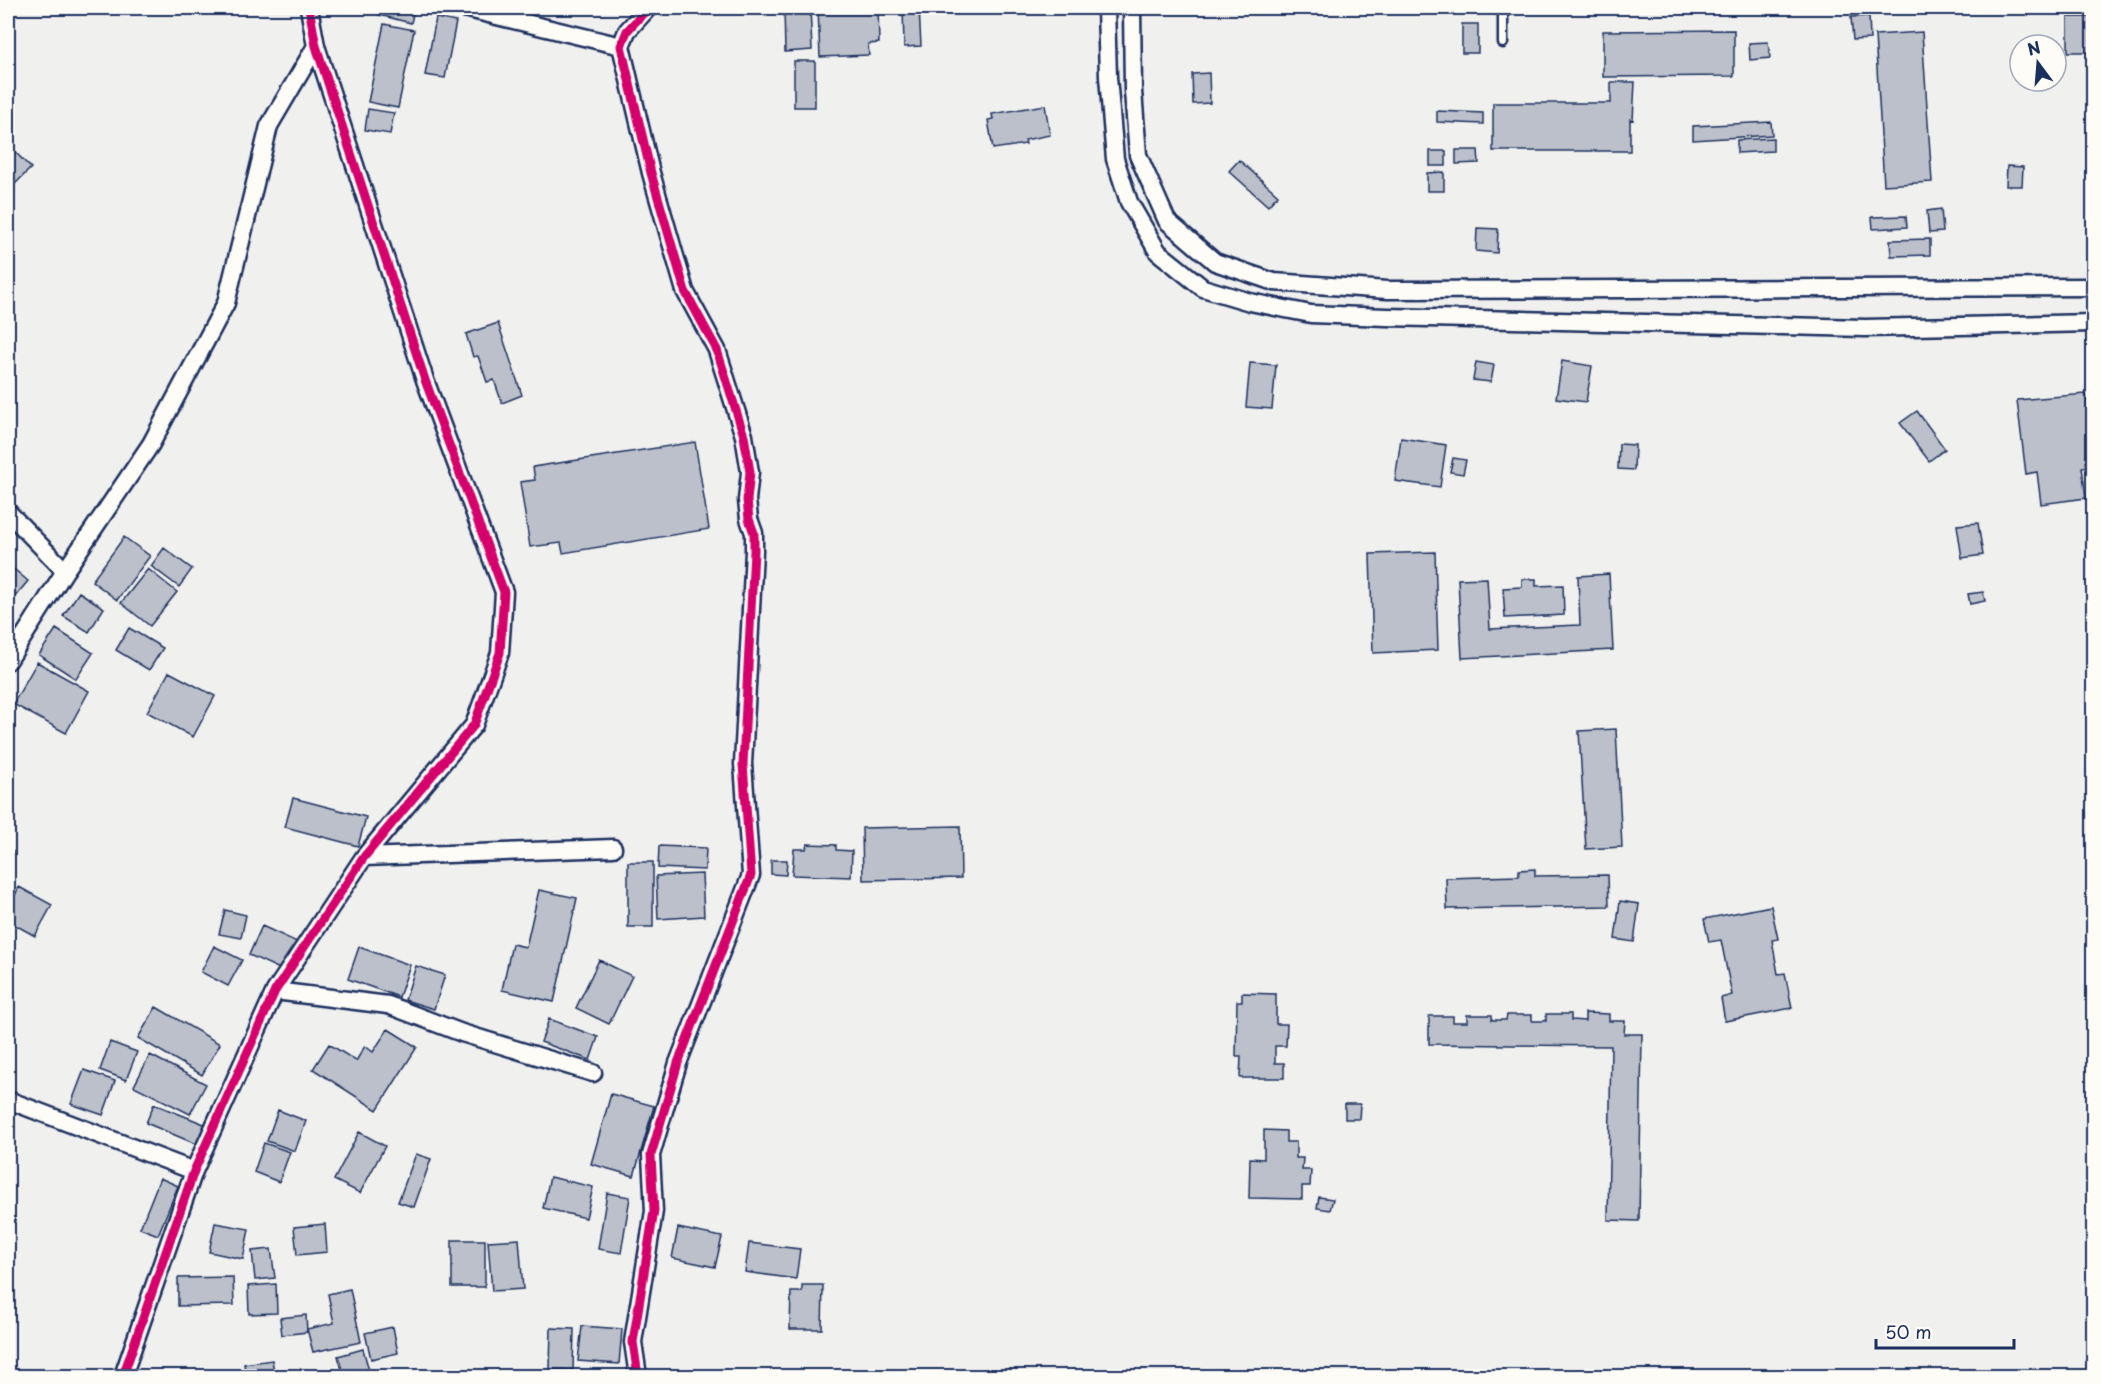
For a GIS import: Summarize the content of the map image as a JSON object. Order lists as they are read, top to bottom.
{
  "scale_bar": "50 m",
  "north": "top"
}
